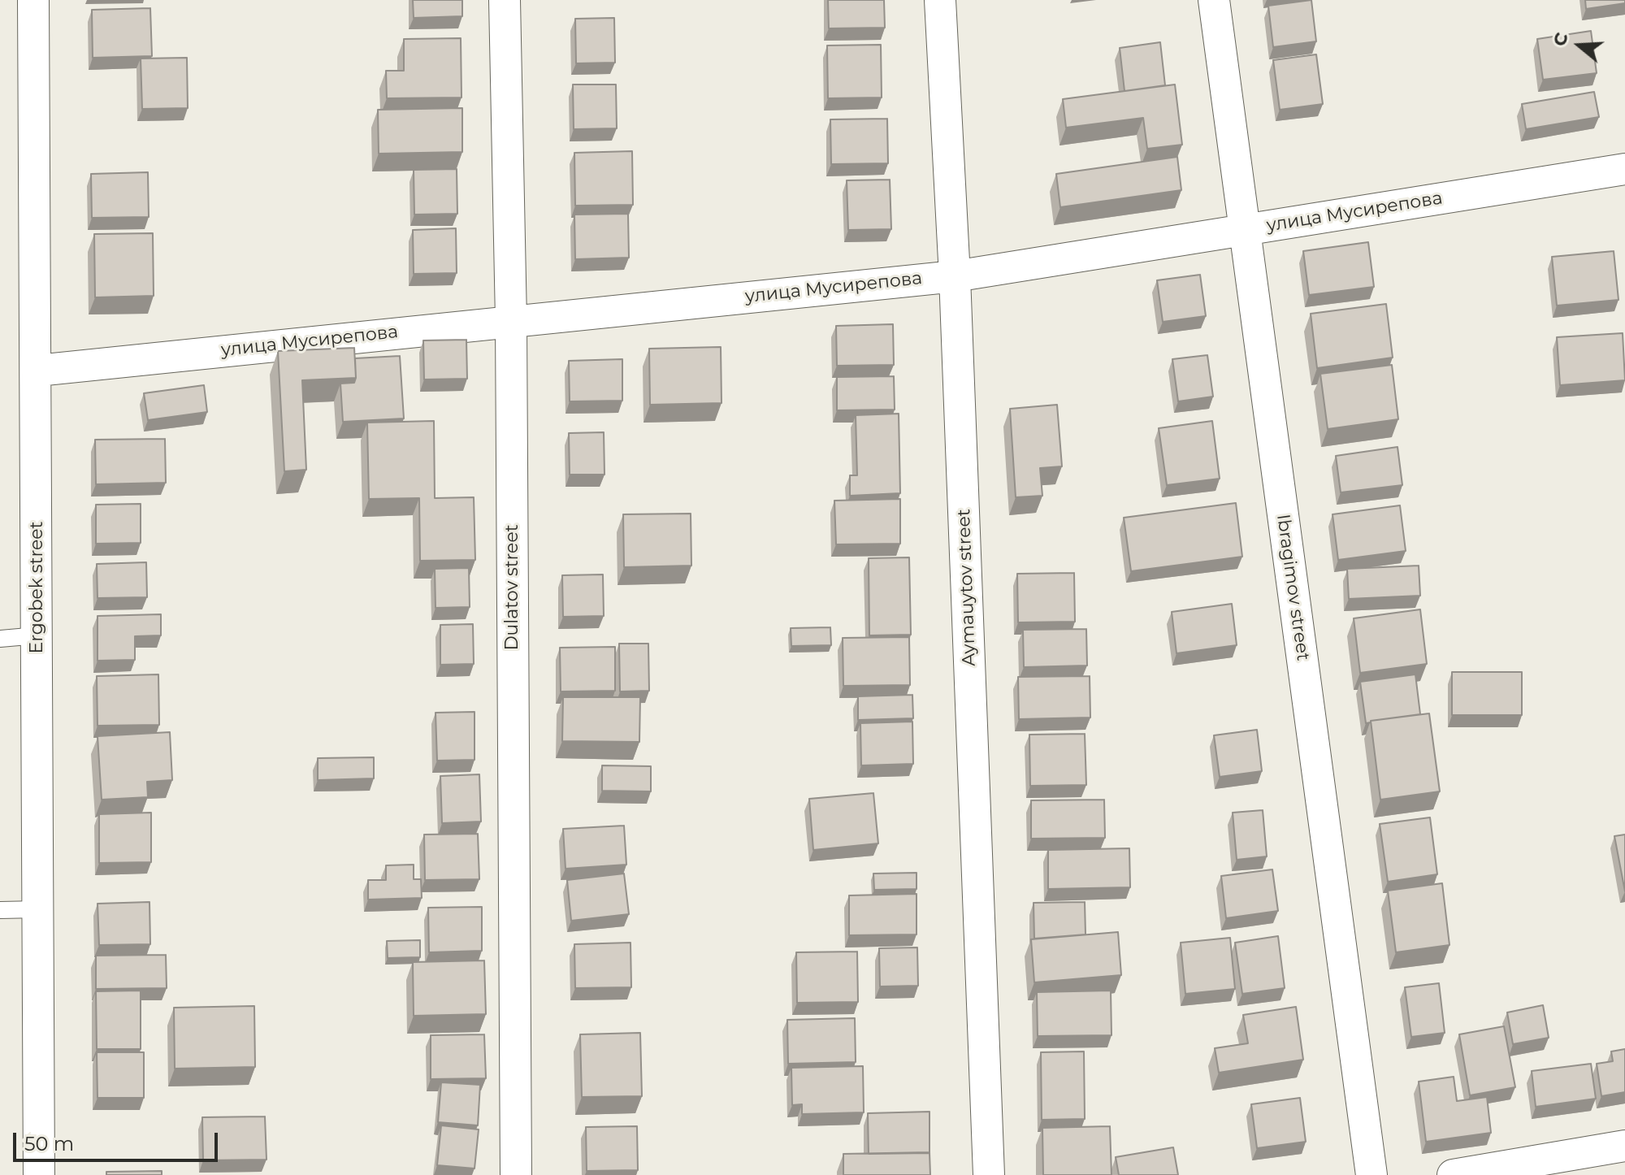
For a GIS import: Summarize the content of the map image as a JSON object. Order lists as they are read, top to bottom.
{
  "streets": {
    "street": [
      "улица Мусирепова",
      "Ergobek street",
      "Dulatov street",
      "Aymauytov street",
      "Ibragimov street"
    ]
  },
  "crossings": [
    ["улица Мусирепова", "Ergobek street"],
    ["улица Мусирепова", "Dulatov street"],
    ["улица Мусирепова", "Aymauytov street"],
    ["улица Мусирепова", "Ibragimov street"]
  ],
  "scale_bar": "50 m",
  "north": "left"
}
